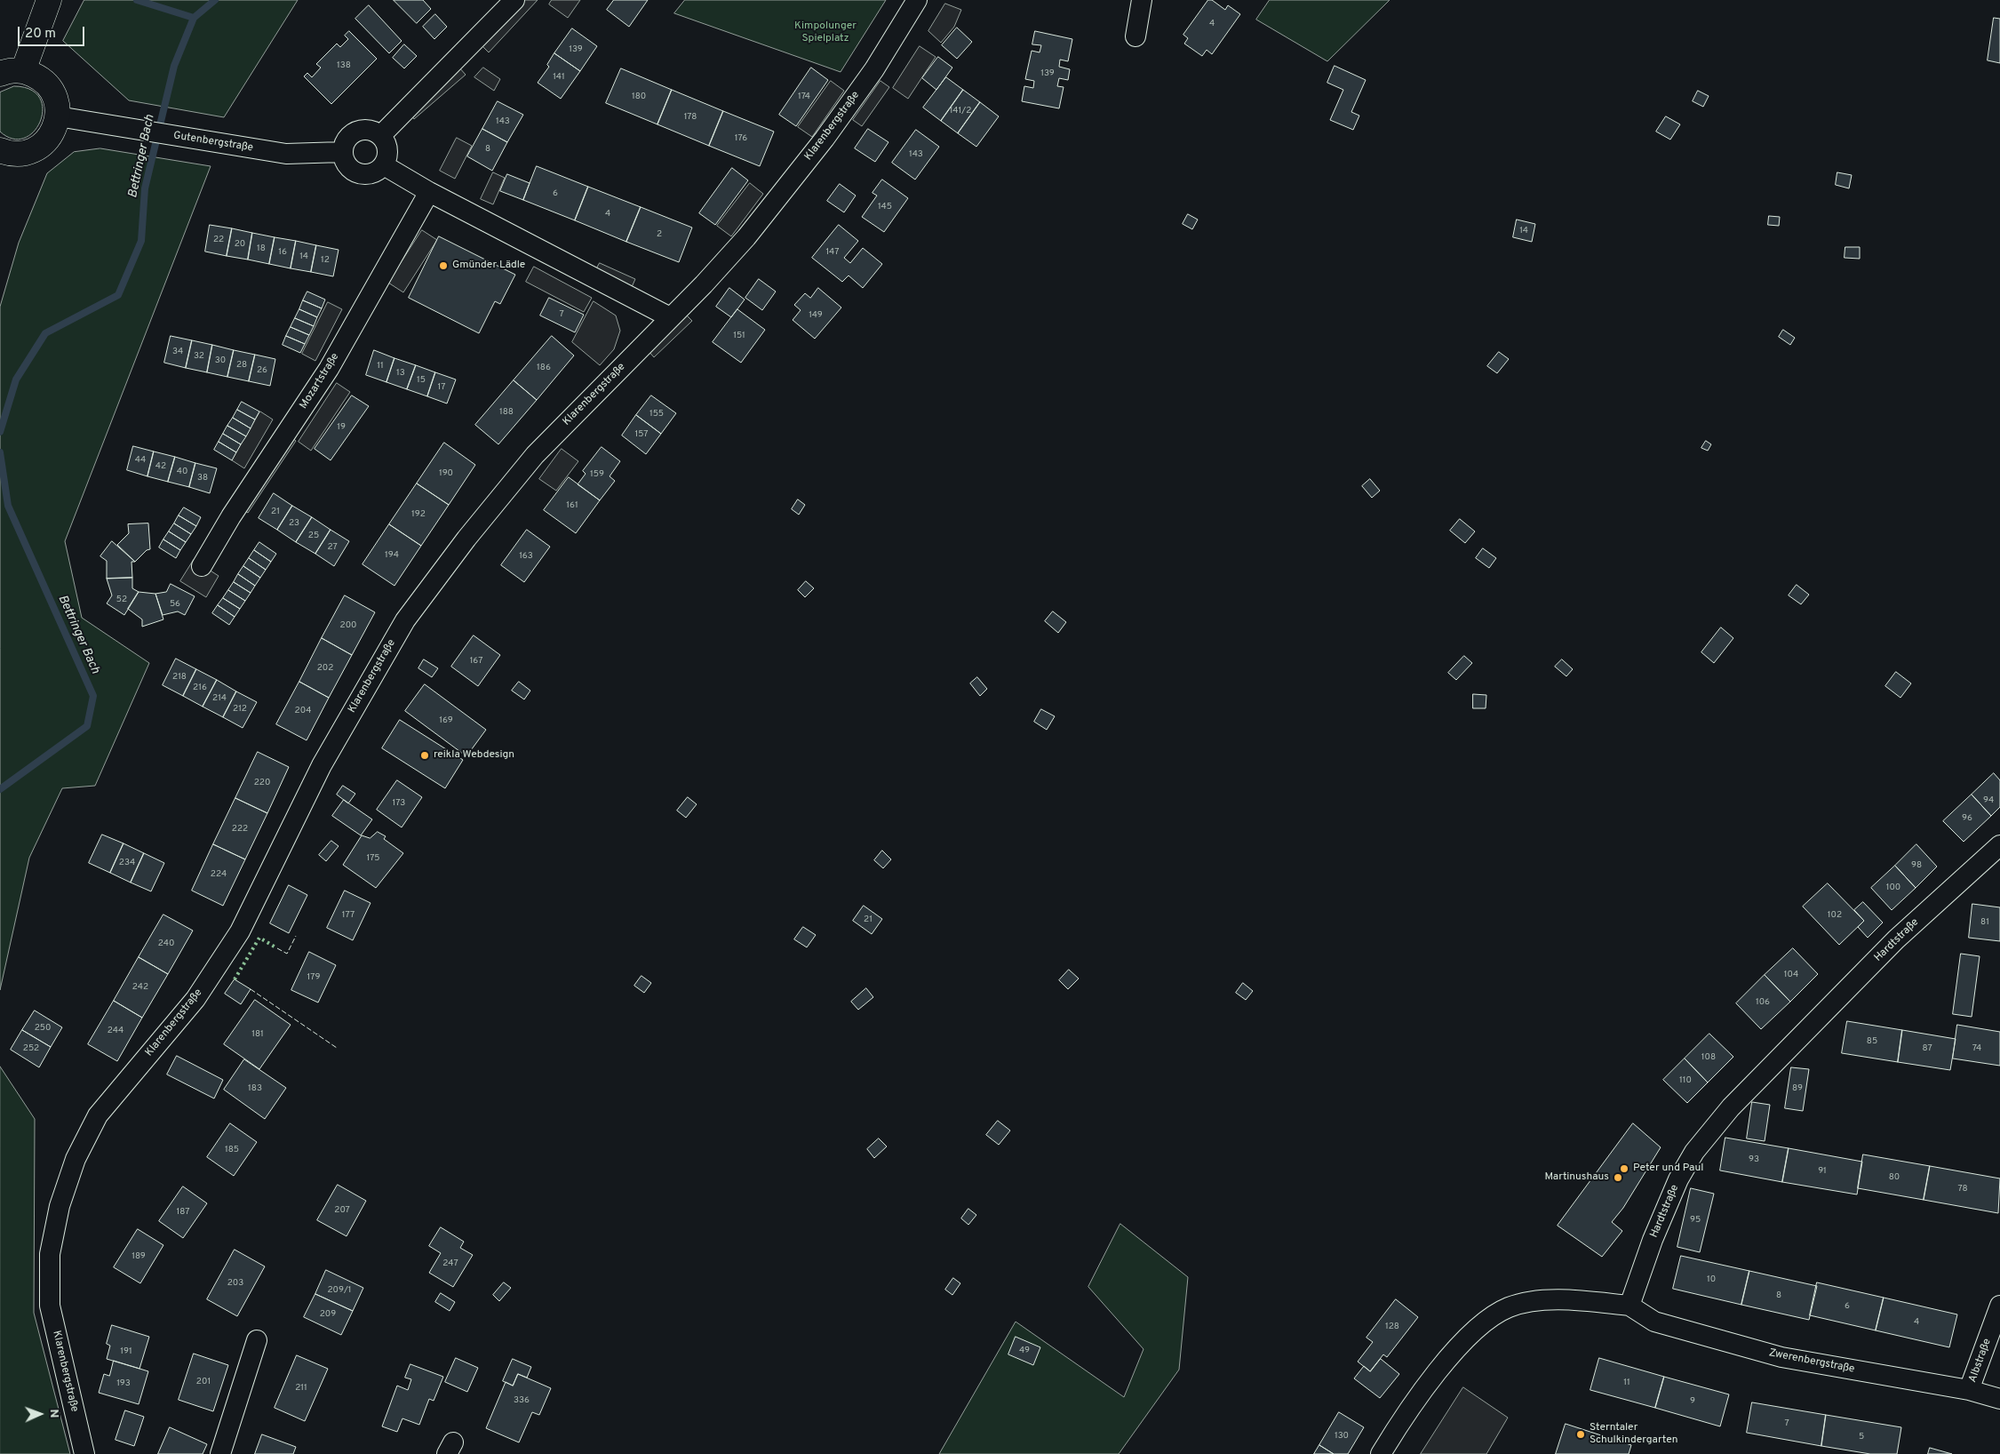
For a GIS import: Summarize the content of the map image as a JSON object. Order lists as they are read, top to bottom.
{
  "streets": {
    "street": [
      "Klarenbergstraße",
      "Gutenbergstraße",
      "Mozartstraße",
      "Hardtstraße",
      "Albstraße",
      "Zwerenbergstraße"
    ]
  },
  "crossings": [
    ["Hardtstraße", "Zwerenbergstraße"],
    ["Albstraße", "Zwerenbergstraße"]
  ],
  "water": ["Bettringer Bach"],
  "parks": ["Kimpolunger Spielplatz"],
  "places": [
    "Gmünder Lädle",
    "reikla Webdesign",
    "Peter und Paul",
    "Martinushaus",
    "Sterntaler Schulkindergarten"
  ],
  "house_numbers": [
    "4",
    "139",
    "138",
    "139",
    "141",
    "180",
    "174",
    "141/2",
    "178",
    "143",
    "176",
    "8",
    "143",
    "6",
    "145",
    "4",
    "14",
    "2",
    "22",
    "20",
    "18",
    "16",
    "147",
    "14",
    "12",
    "7",
    "149",
    "151",
    "34",
    "32",
    "30",
    "28",
    "11",
    "186",
    "26",
    "13",
    "15",
    "17",
    "188",
    "155",
    "19",
    "157",
    "44",
    "42",
    "40",
    "190",
    "159",
    "38",
    "161",
    "21",
    "192",
    "23",
    "25",
    "27",
    "194",
    "163",
    "52",
    "56",
    "200",
    "167",
    "202",
    "218",
    "216",
    "214",
    "212",
    "204",
    "169",
    "220",
    "94",
    "173",
    "96",
    "222",
    "175",
    "234",
    "98",
    "224",
    "100",
    "177",
    "102",
    "21",
    "81",
    "240",
    "104",
    "179",
    "242",
    "106",
    "250",
    "244",
    "181",
    "85",
    "252",
    "87",
    "74",
    "108",
    "110",
    "183",
    "89",
    "185",
    "93",
    "91",
    "80",
    "78",
    "207",
    "187",
    "95",
    "189",
    "247",
    "10",
    "203",
    "209/1",
    "8",
    "6",
    "209",
    "4",
    "128",
    "49",
    "191",
    "201",
    "11",
    "193",
    "211",
    "336",
    "9",
    "7",
    "130",
    "5"
  ],
  "scale_bar": "20 m",
  "north": "right"
}
